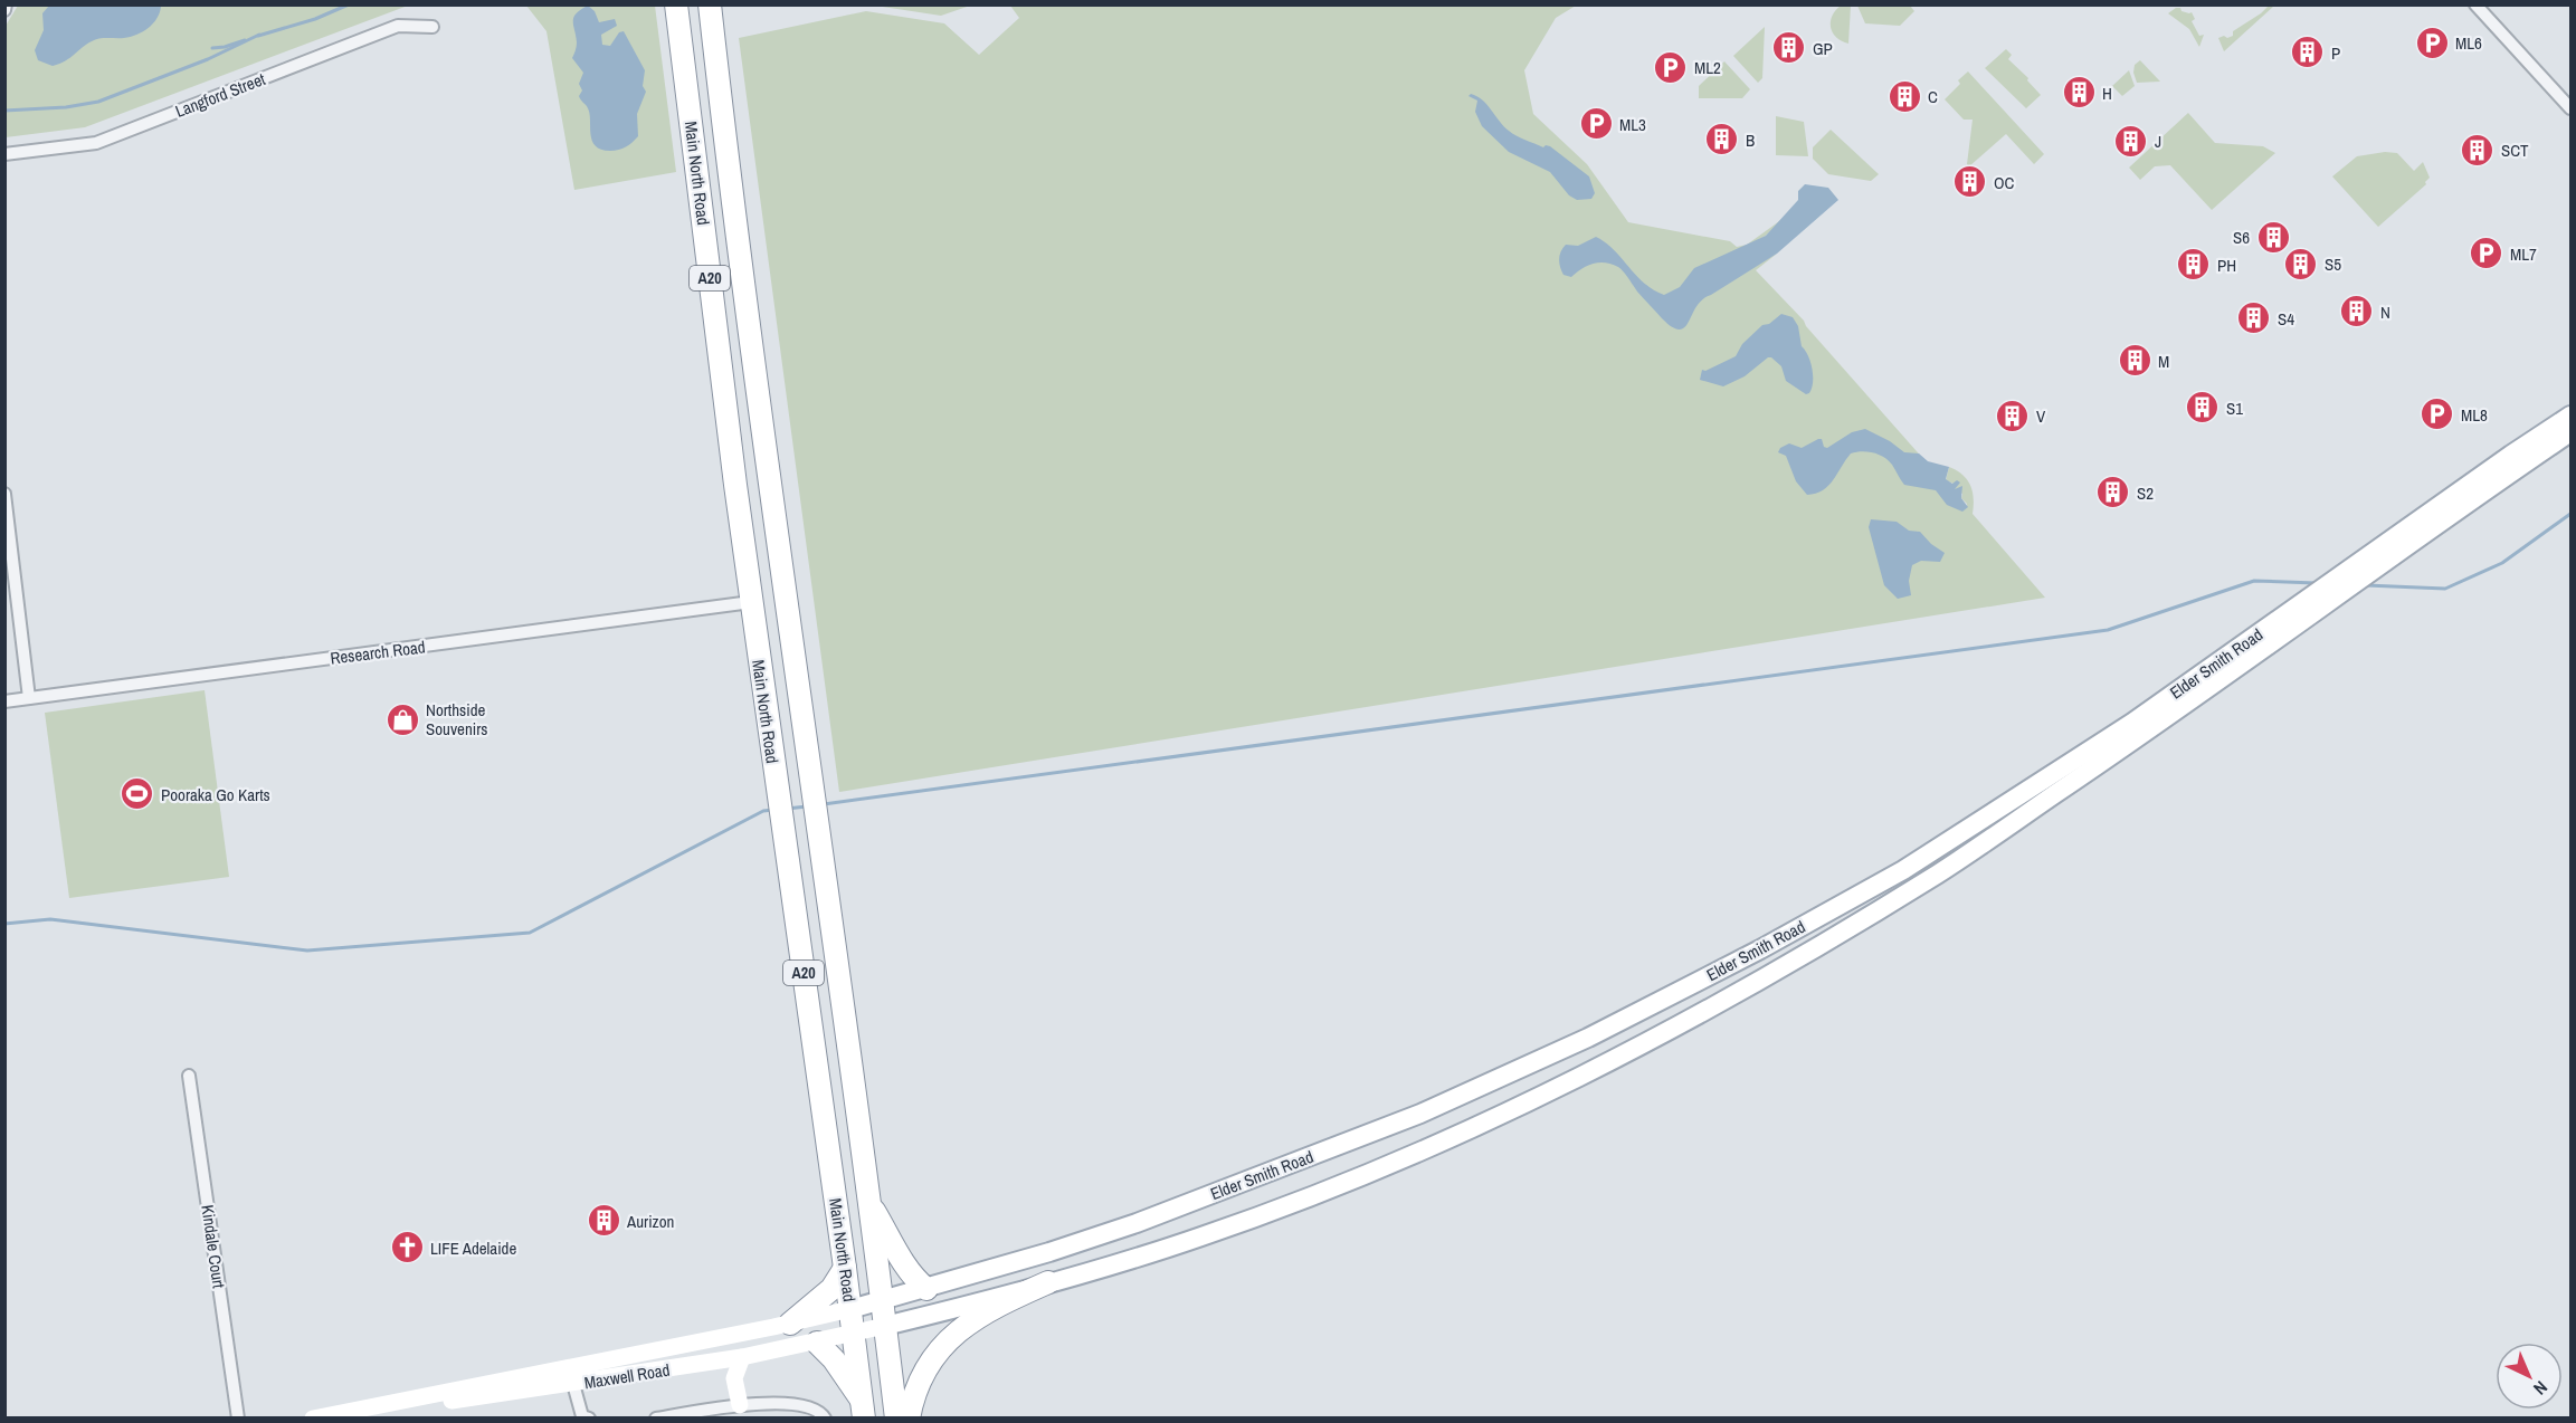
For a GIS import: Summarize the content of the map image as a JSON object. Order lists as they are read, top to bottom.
{
  "streets": {
    "highway": ["Main North Road", "A20"],
    "main road": ["Elder Smith Road"],
    "street": [
      "Langford Street",
      "Research Road",
      "Kindale Court",
      "Maxwell Road"
    ]
  },
  "crossings": [
    ["Main North Road", "Research Road"],
    ["Main North Road", "Elder Smith Road"],
    ["Main North Road", "Maxwell Road"],
    ["Elder Smith Road", "Maxwell Road"]
  ],
  "places": {
    "parking": [
      "ML6",
      "ML2",
      "ML3",
      "ML7",
      "ML8"
    ],
    "building": [
      "GP",
      "P",
      "H",
      "C",
      "B",
      "J",
      "SCT",
      "OC",
      "S6",
      "S5",
      "PH",
      "N",
      "S4",
      "M",
      "S1",
      "V",
      "S2",
      "Aurizon"
    ],
    "shop": ["Northside Souvenirs"],
    "sports": ["Pooraka Go Karts"],
    "church": ["LIFE Adelaide"]
  },
  "north": "bottom right"
}
